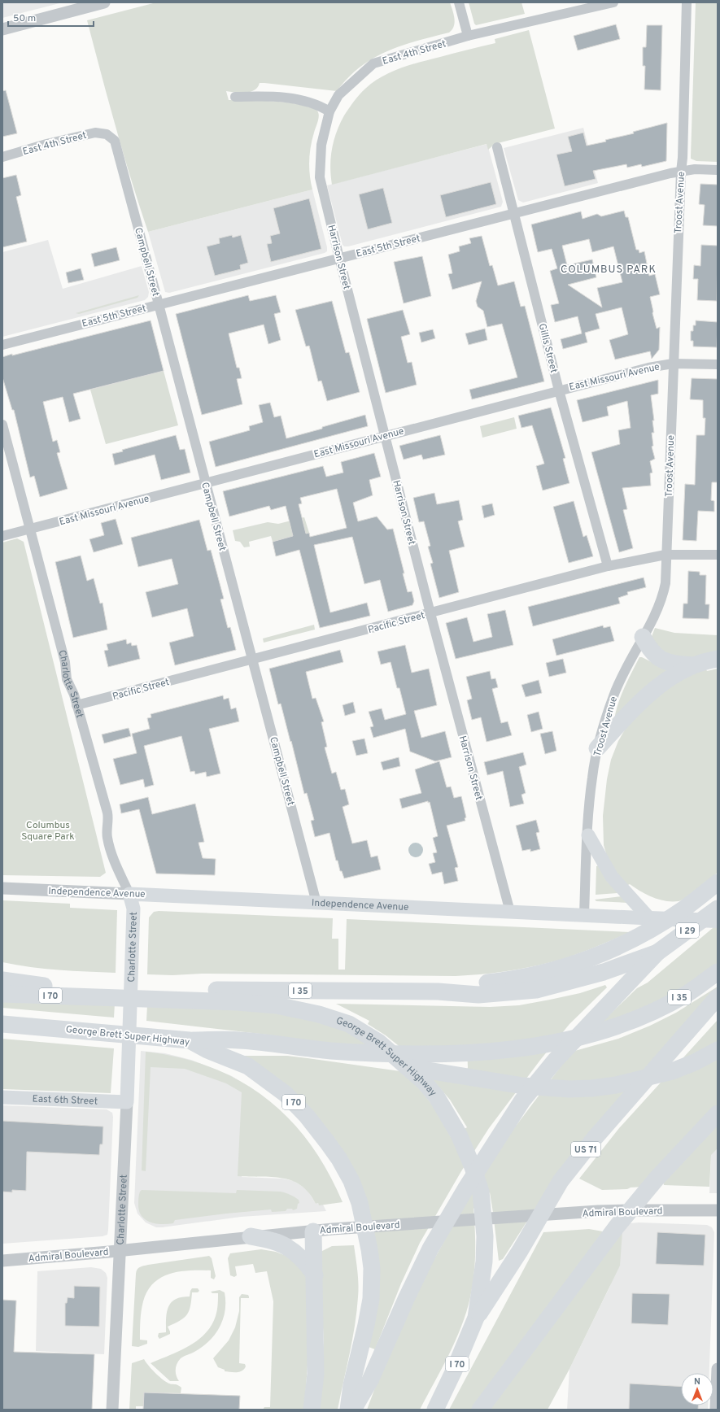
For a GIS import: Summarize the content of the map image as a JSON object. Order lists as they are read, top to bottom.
{
  "streets": {
    "highway": [
      "I 29",
      "I 35",
      "I 70",
      "George Brett Super Highway",
      "US 71"
    ],
    "main road": ["Charlotte Street", "Independence Avenue", "East 6th Street"],
    "street": [
      "East 4th Street",
      "Troost Avenue",
      "East 5th Street",
      "Harrison Street",
      "Campbell Street",
      "Gillis Street",
      "East Missouri Avenue",
      "Pacific Street",
      "Admiral Boulevard"
    ]
  },
  "crossings": [
    ["East 4th Street", "Harrison Street"],
    ["East 4th Street", "Campbell Street"],
    ["Troost Avenue", "East 5th Street"],
    ["Troost Avenue", "East Missouri Avenue"],
    ["Troost Avenue", "Pacific Street"],
    ["Troost Avenue", "Independence Avenue"],
    ["East 5th Street", "Harrison Street"],
    ["East 5th Street", "Campbell Street"],
    ["East 5th Street", "Gillis Street"],
    ["Harrison Street", "East Missouri Avenue"],
    ["Harrison Street", "Pacific Street"],
    ["Harrison Street", "Independence Avenue"],
    ["Campbell Street", "East Missouri Avenue"],
    ["Campbell Street", "Pacific Street"],
    ["Campbell Street", "Independence Avenue"],
    ["Gillis Street", "East Missouri Avenue"],
    ["Gillis Street", "Pacific Street"],
    ["East Missouri Avenue", "Charlotte Street"],
    ["Pacific Street", "Charlotte Street"],
    ["Charlotte Street", "Independence Avenue"],
    ["Charlotte Street", "East 6th Street"],
    ["Charlotte Street", "Admiral Boulevard"],
    ["I 29", "I 35"],
    ["I 35", "George Brett Super Highway"],
    ["George Brett Super Highway", "US 71"]
  ],
  "districts": ["COLUMBUS PARK"],
  "parks": ["Columbus Square Park"],
  "scale_bar": "50 m",
  "north": "top"
}
